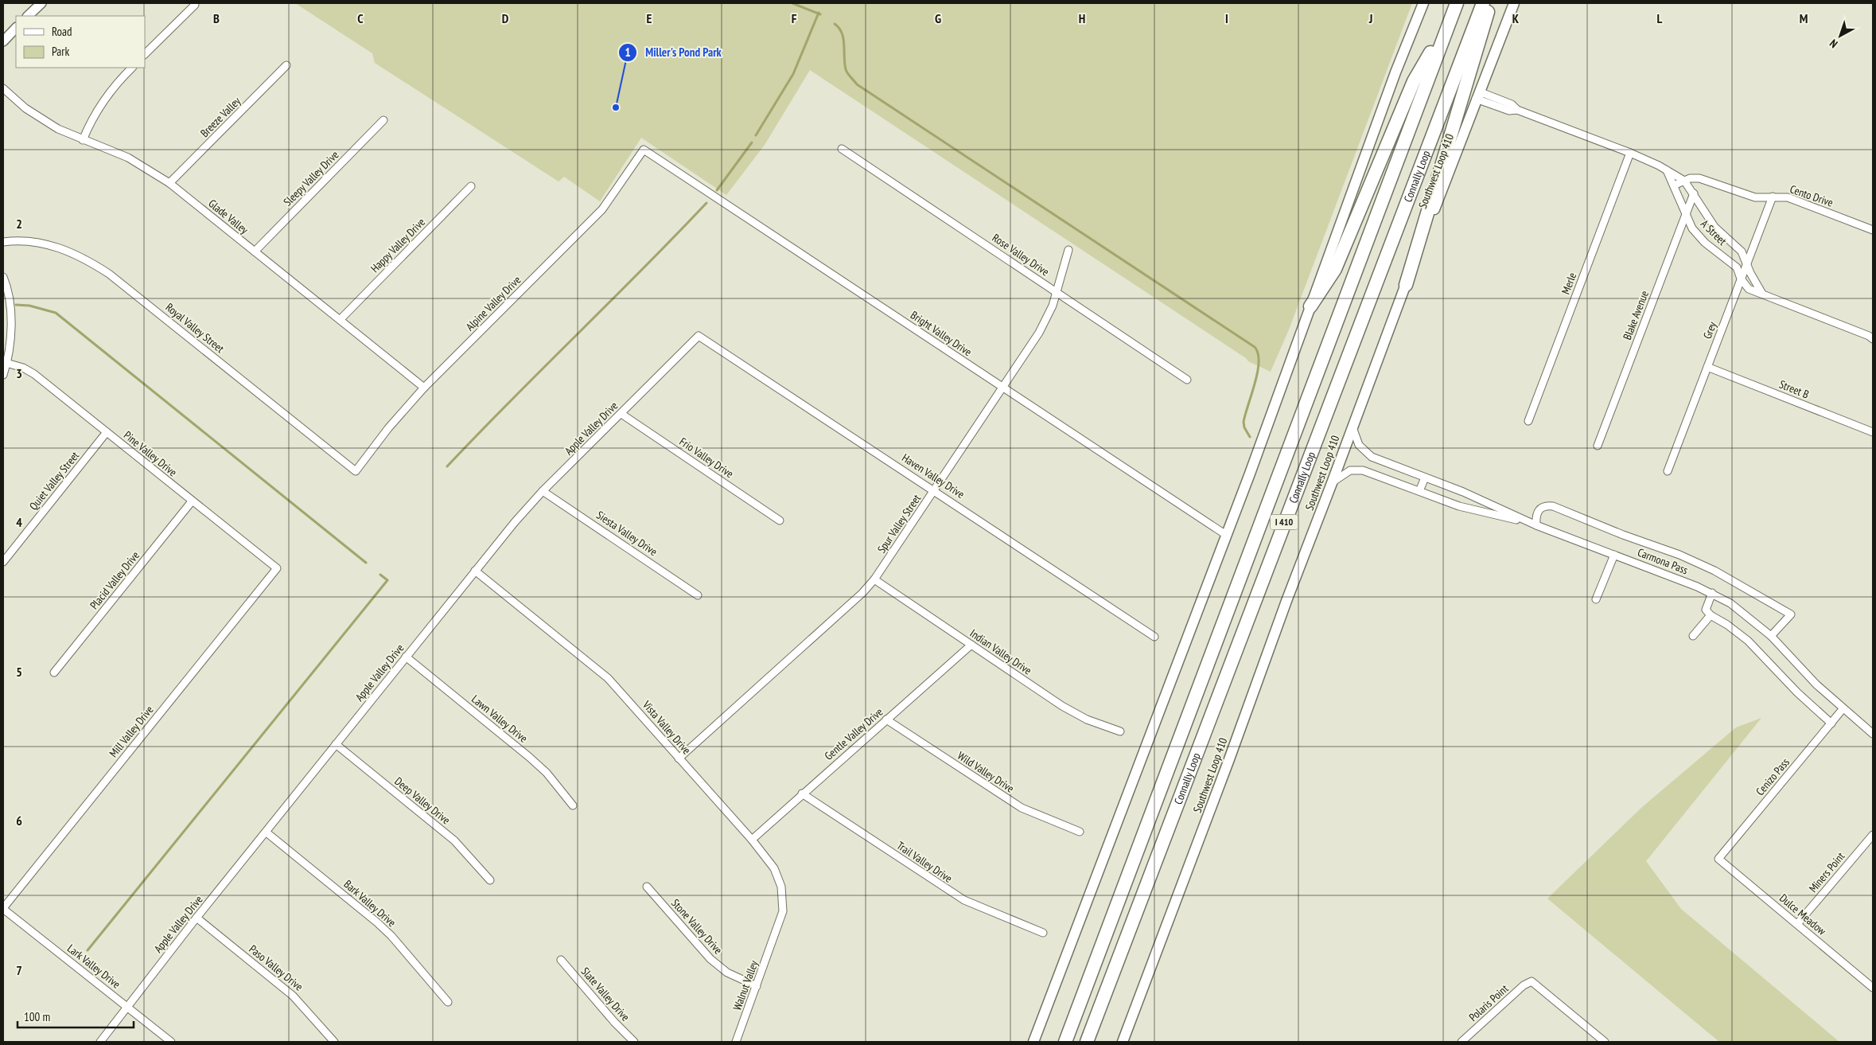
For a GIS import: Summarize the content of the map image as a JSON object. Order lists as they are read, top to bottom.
{
  "streets": {
    "highway": ["Connally Loop", "I 410"],
    "main road": ["Southwest Loop 410"],
    "street": [
      "Breeze Valley",
      "Sleepy Valley Drive",
      "Cento Drive",
      "Glade Valley",
      "A Street",
      "Happy Valley Drive",
      "Rose Valley Drive",
      "Merle",
      "Alpine Valley Drive",
      "Blake Avenue",
      "Royal Valley Street",
      "Grey",
      "Bright Valley Drive",
      "Street B",
      "Apple Valley Drive",
      "Pine Valley Drive",
      "Frio Valley Drive",
      "Haven Valley Drive",
      "Quiet Valley Street",
      "Spur Valley Street",
      "Siesta Valley Drive",
      "Carmona Pass",
      "Placid Valley Drive",
      "Indian Valley Drive",
      "Lawn Valley Drive",
      "Vista Valley Drive",
      "Mill Valley Drive",
      "Gentle Valley Drive",
      "Wild Valley Drive",
      "Cenizo Pass",
      "Deep Valley Drive",
      "Trail Valley Drive",
      "Miners Point",
      "Bark Valley Drive",
      "Dulce Meadow",
      "Stone Valley Drive",
      "Lark Valley Drive",
      "Paso Valley Drive",
      "Walnut Valley",
      "Slate Valley Drive",
      "Polaris Point"
    ]
  },
  "crossings": [
    ["Breeze Valley", "Glade Valley"],
    ["Southwest Loop 410", "A Street"],
    ["Southwest Loop 410", "Carmona Pass"],
    ["Sleepy Valley Drive", "Glade Valley"],
    ["Cento Drive", "A Street"],
    ["Cento Drive", "Grey"],
    ["Glade Valley", "Happy Valley Drive"],
    ["Glade Valley", "Alpine Valley Drive"],
    ["A Street", "Merle"],
    ["A Street", "Blake Avenue"],
    ["A Street", "Grey"],
    ["Rose Valley Drive", "Spur Valley Street"],
    ["Alpine Valley Drive", "Royal Valley Street"],
    ["Alpine Valley Drive", "Bright Valley Drive"],
    ["Grey", "Street B"],
    ["Bright Valley Drive", "Spur Valley Street"],
    ["Apple Valley Drive", "Frio Valley Drive"],
    ["Apple Valley Drive", "Haven Valley Drive"],
    ["Apple Valley Drive", "Siesta Valley Drive"],
    ["Apple Valley Drive", "Lawn Valley Drive"],
    ["Apple Valley Drive", "Vista Valley Drive"],
    ["Apple Valley Drive", "Deep Valley Drive"],
    ["Apple Valley Drive", "Bark Valley Drive"],
    ["Apple Valley Drive", "Lark Valley Drive"],
    ["Apple Valley Drive", "Paso Valley Drive"],
    ["Pine Valley Drive", "Quiet Valley Street"],
    ["Pine Valley Drive", "Placid Valley Drive"],
    ["Pine Valley Drive", "Mill Valley Drive"],
    ["Haven Valley Drive", "Spur Valley Street"],
    ["Spur Valley Street", "Indian Valley Drive"],
    ["Spur Valley Street", "Vista Valley Drive"],
    ["Carmona Pass", "Cenizo Pass"],
    ["Indian Valley Drive", "Gentle Valley Drive"],
    ["Vista Valley Drive", "Gentle Valley Drive"],
    ["Vista Valley Drive", "Walnut Valley"],
    ["Mill Valley Drive", "Lark Valley Drive"],
    ["Gentle Valley Drive", "Wild Valley Drive"],
    ["Gentle Valley Drive", "Trail Valley Drive"],
    ["Cenizo Pass", "Dulce Meadow"],
    ["Miners Point", "Dulce Meadow"],
    ["Stone Valley Drive", "Walnut Valley"]
  ],
  "places": ["Miller's Pond Park"],
  "legend": ["Road", "Park"],
  "scale_bar": "100 m",
  "north": "bottom left",
  "grid": {
    "columns": [
      "B",
      "C",
      "D",
      "E",
      "F",
      "G",
      "H",
      "I",
      "J",
      "K",
      "L",
      "M"
    ],
    "rows": [
      "2",
      "3",
      "4",
      "5",
      "6",
      "7"
    ]
  }
}
